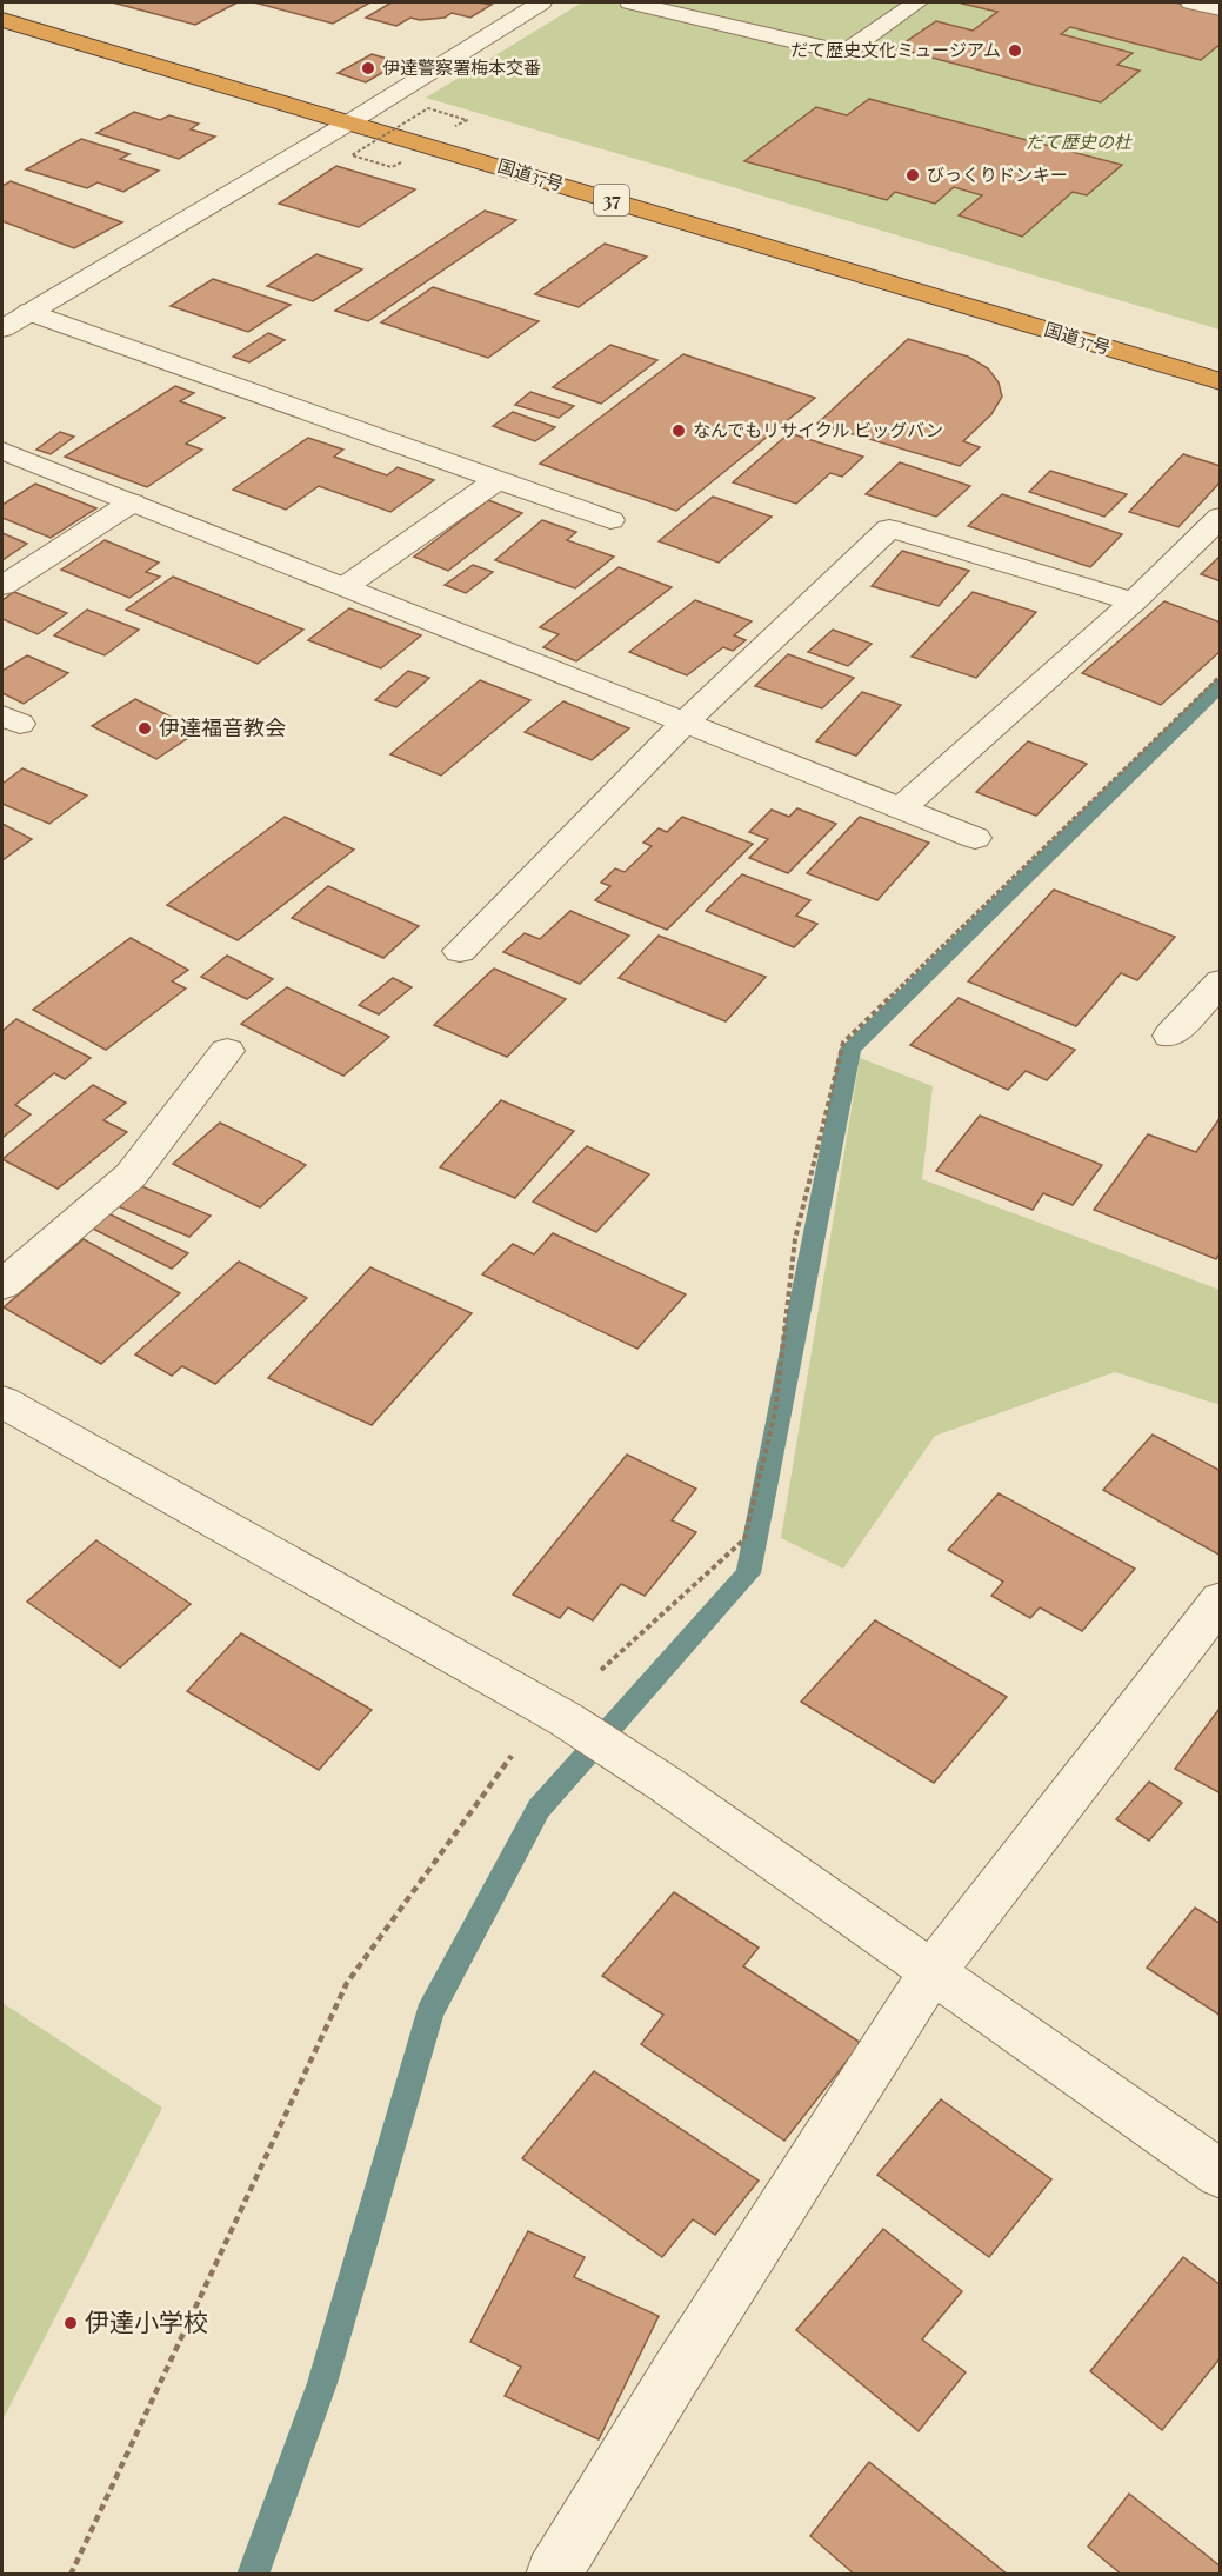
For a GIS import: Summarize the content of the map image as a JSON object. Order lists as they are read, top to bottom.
{
  "streets": {
    "highway": ["国道37号", "37"]
  },
  "parks": ["だて歴史の杜"],
  "places": [
    "だて歴史文化ミュージアム",
    "伊達警察署梅本交番",
    "びっくりドンキー",
    "なんでもリサイクル ビッグバン",
    "伊達福音教会",
    "伊達小学校"
  ]
}
